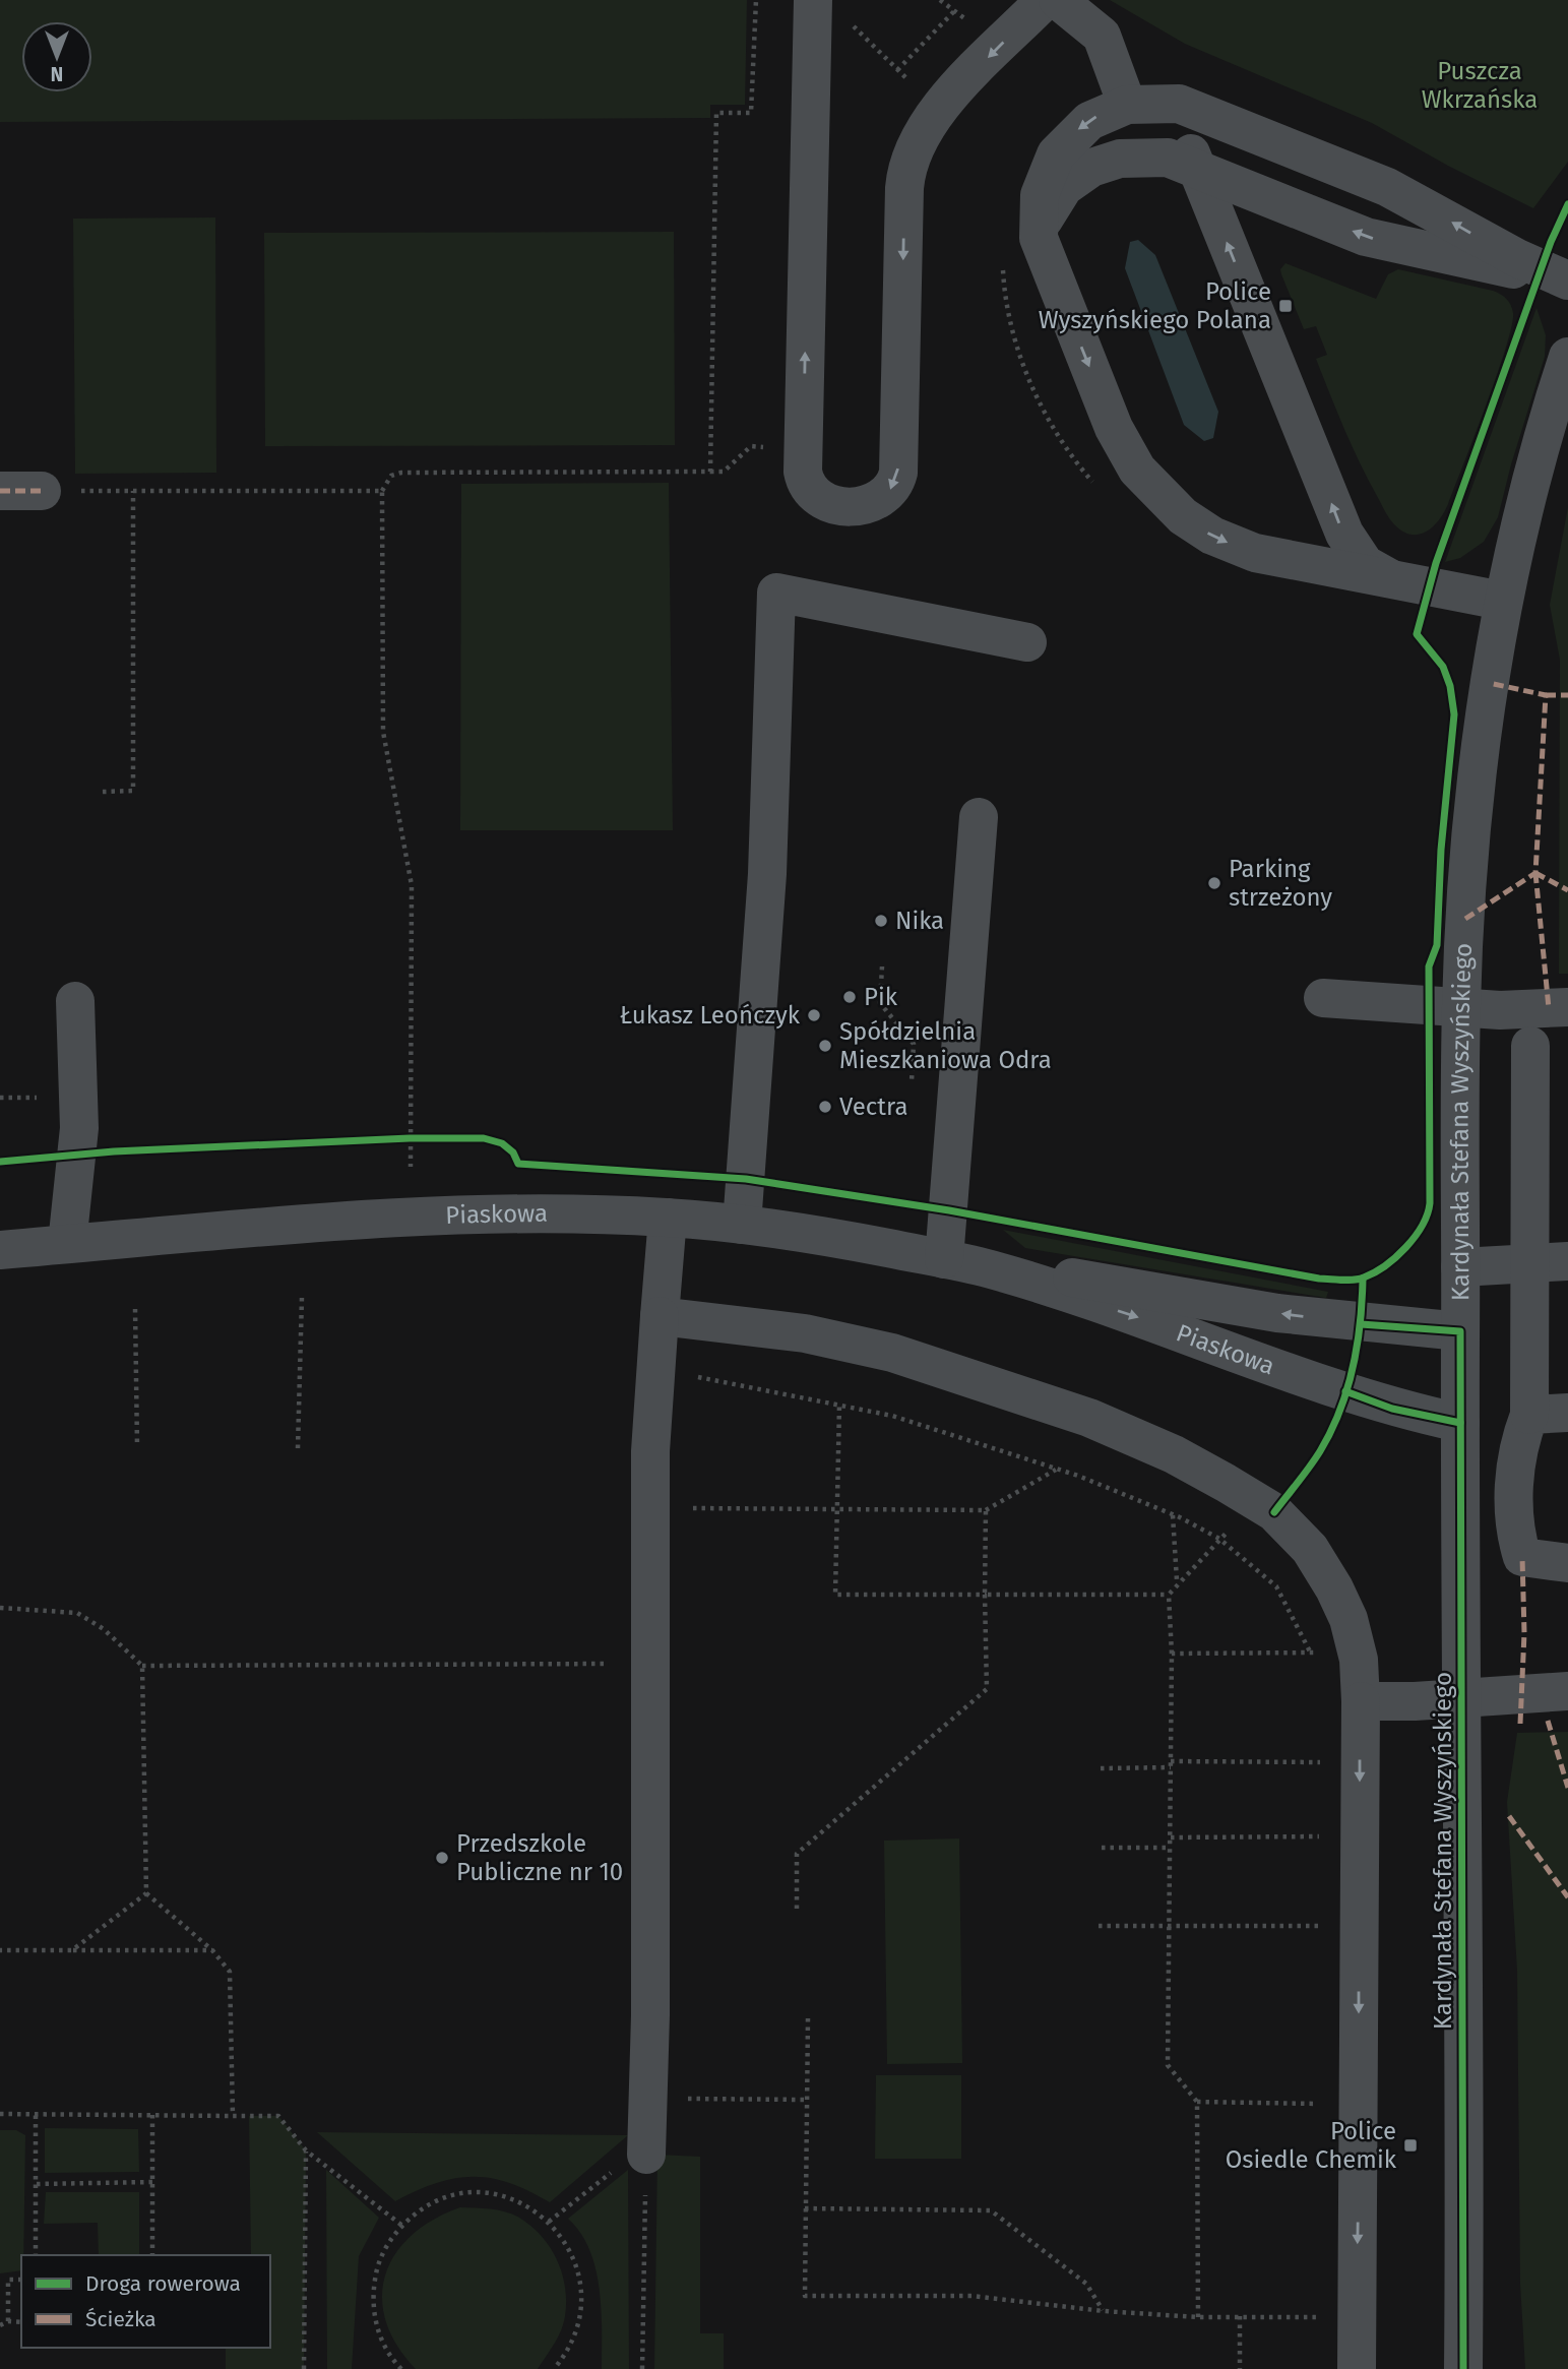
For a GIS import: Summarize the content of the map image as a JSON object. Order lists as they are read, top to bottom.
{
  "streets": {
    "street": ["Kardynała Stefana Wyszyńskiego", "Piaskowa"]
  },
  "crossings": [
    ["Kardynała Stefana Wyszyńskiego", "Piaskowa"]
  ],
  "parks": ["Puszcza Wkrzańska"],
  "places": {
    "transit": ["Police Wyszyńskiego Polana", "Police Osiedle Chemik"],
    "other": [
      "Parking strzeżony",
      "Nika",
      "Pik",
      "Łukasz Leończyk",
      "Spółdzielnia Mieszkaniowa Odra",
      "Vectra",
      "Przedszkole Publiczne nr 10"
    ]
  },
  "legend": ["Droga rowerowa", "Ścieżka"],
  "north": "bottom"
}
